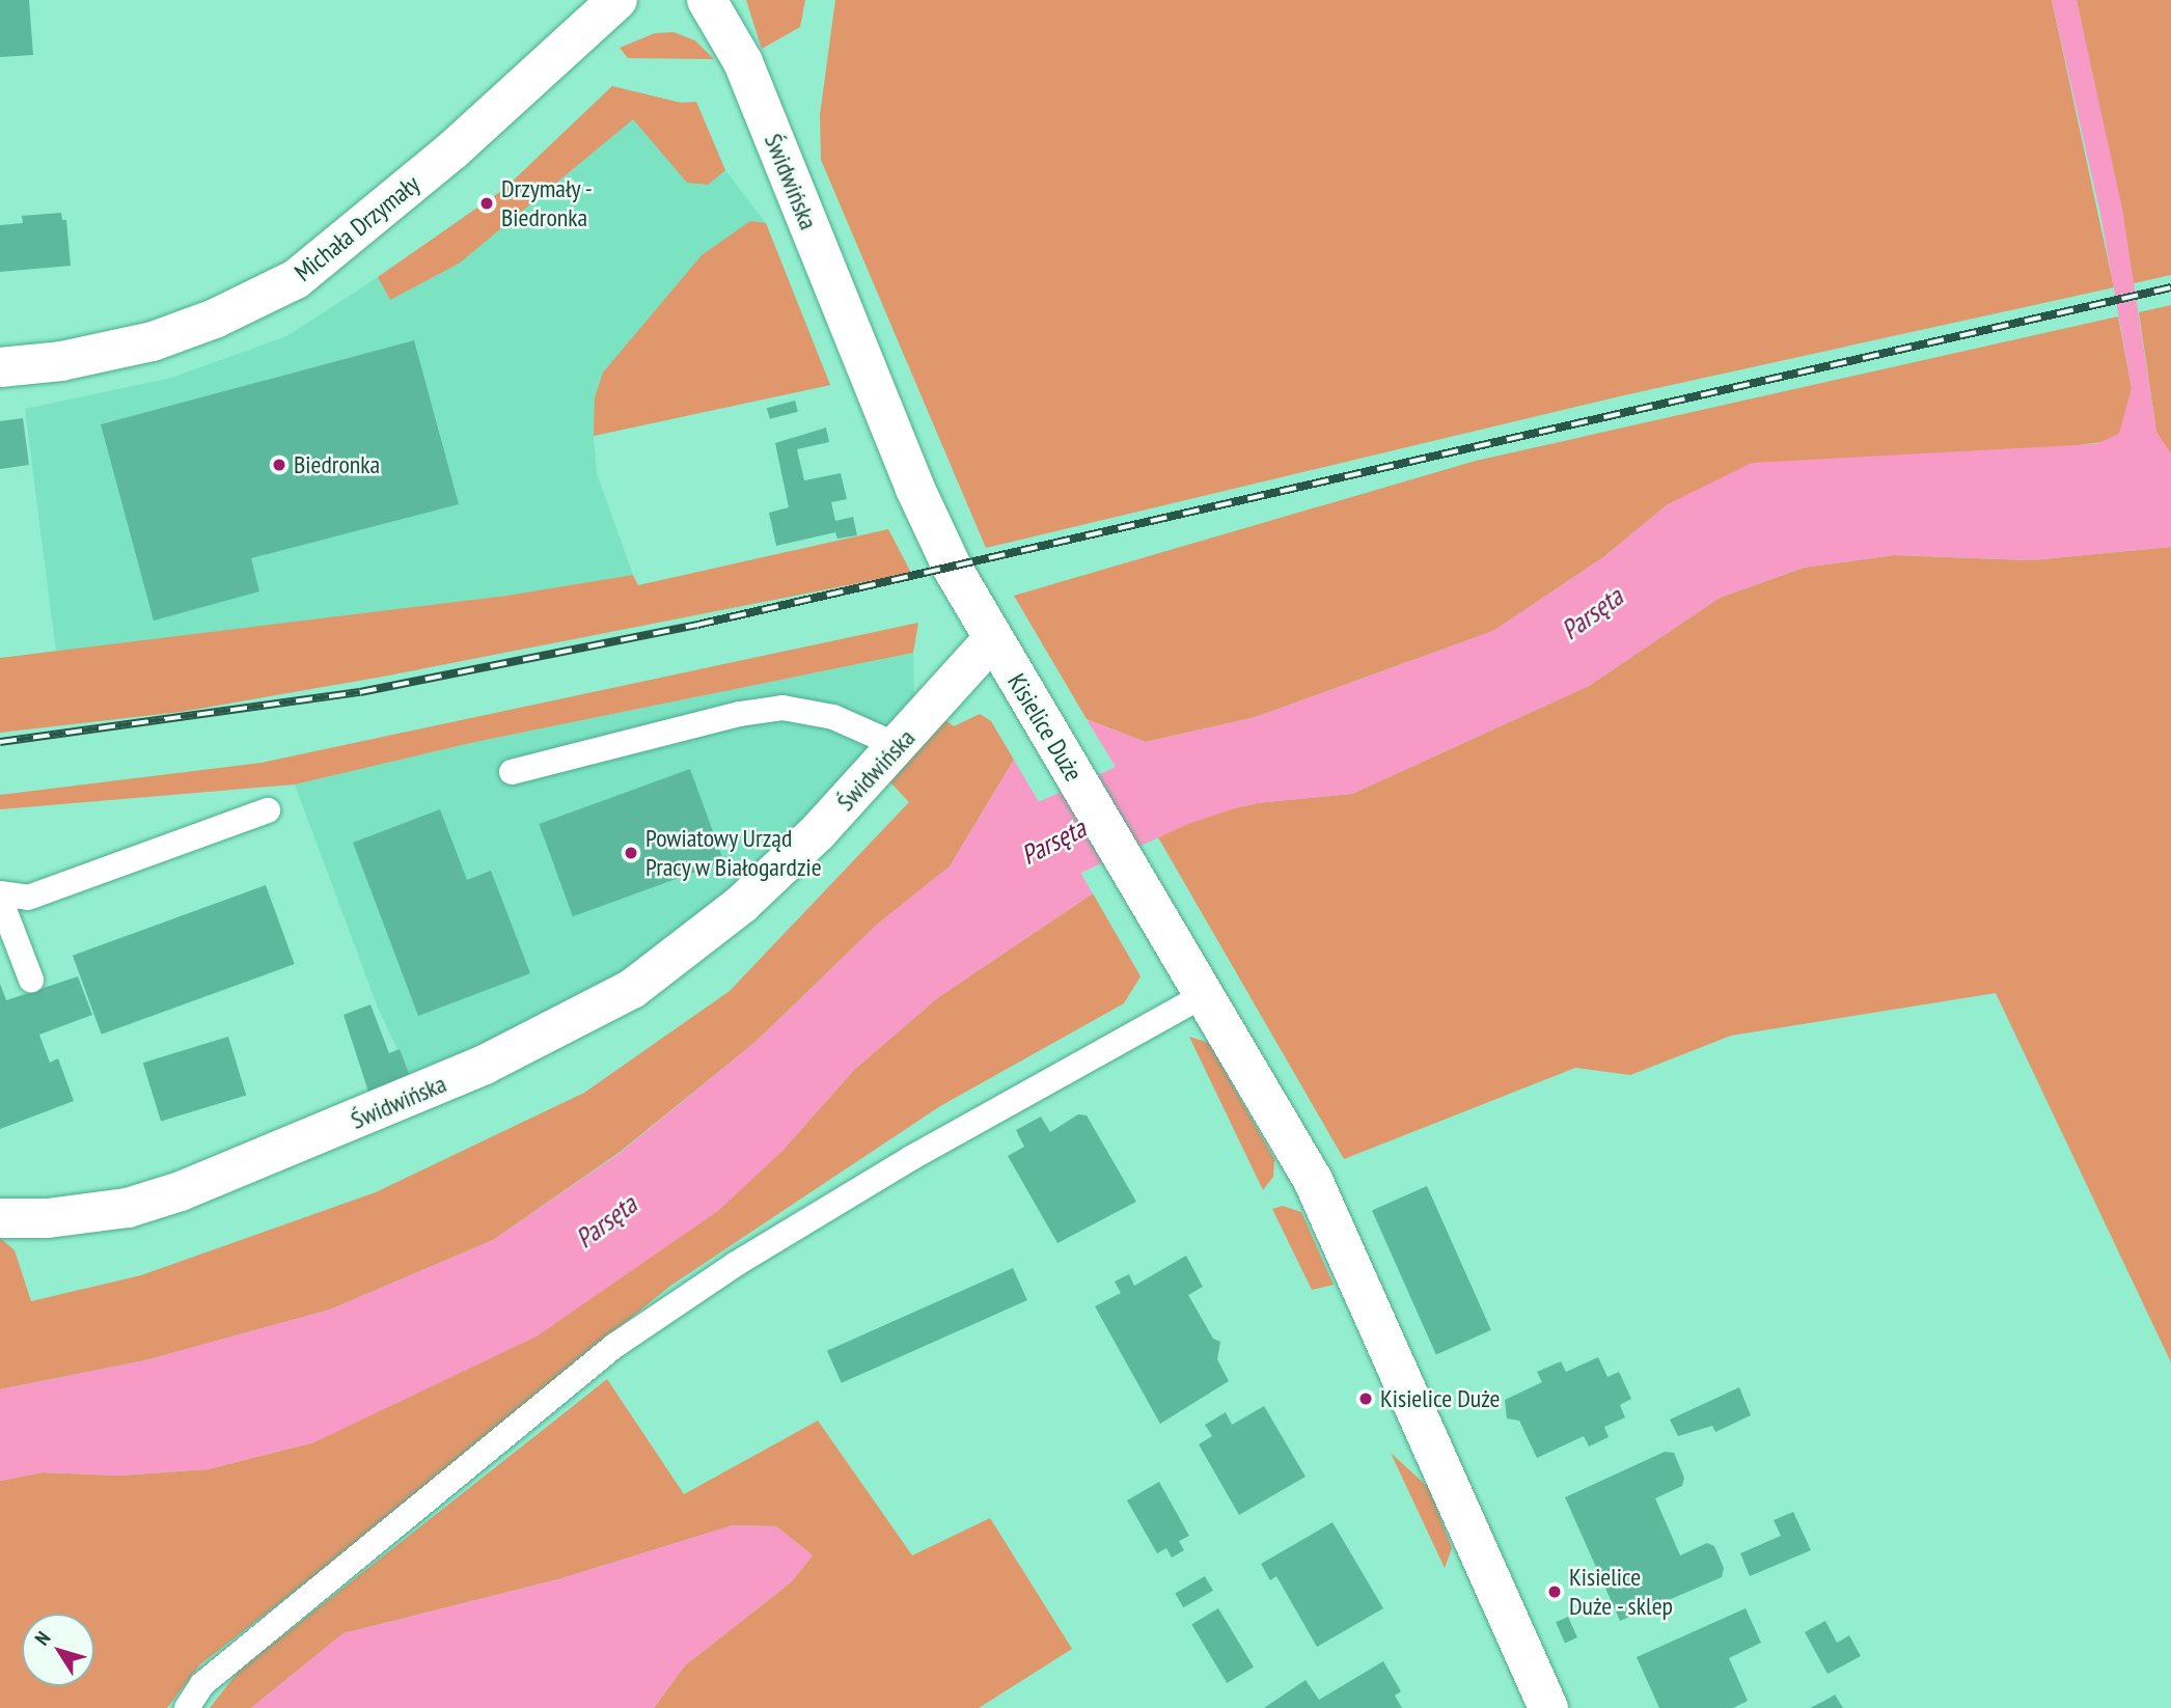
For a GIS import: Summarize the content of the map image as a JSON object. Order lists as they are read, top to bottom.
{
  "streets": {
    "street": ["Świdwińska", "Michała Drzymały", "Kisielice Duże"]
  },
  "crossings": [
    ["Świdwińska", "Kisielice Duże"]
  ],
  "water": ["Parsęta"],
  "places": [
    "Drzymały - Biedronka",
    "Biedronka",
    "Powiatowy Urząd Pracy w Białogardzie",
    "Kisielice Duże",
    "Kisielice Duże - sklep"
  ],
  "north": "top left"
}
